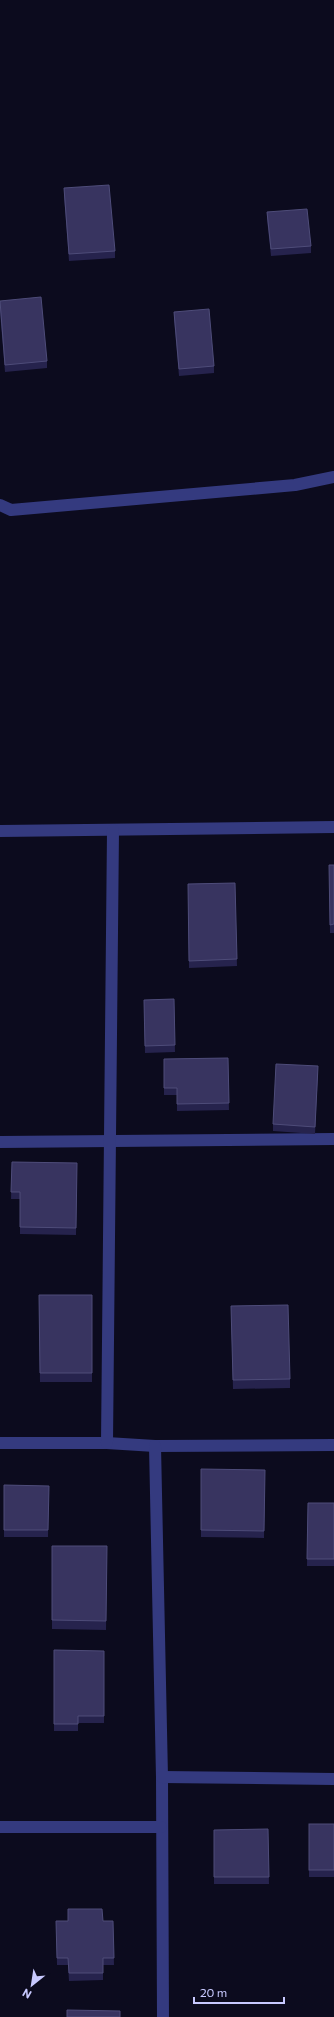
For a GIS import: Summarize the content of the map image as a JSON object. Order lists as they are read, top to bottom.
{
  "scale_bar": "20 m",
  "north": "bottom left"
}
